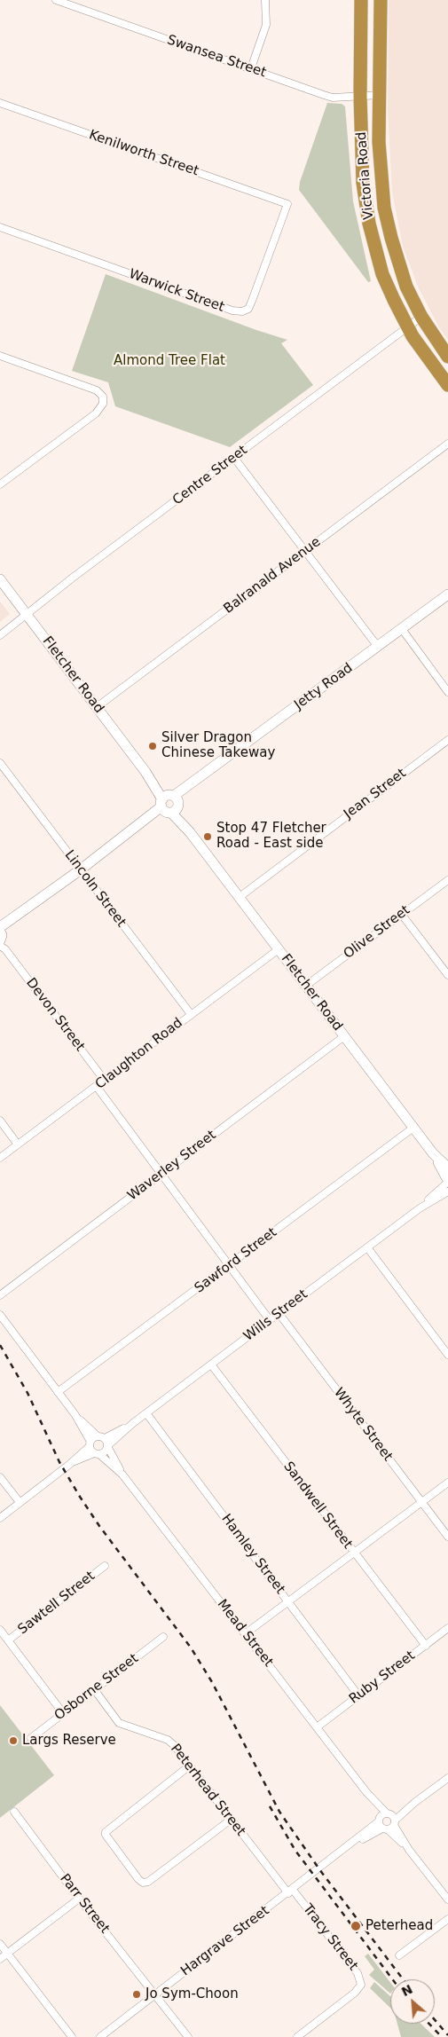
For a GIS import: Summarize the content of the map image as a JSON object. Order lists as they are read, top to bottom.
{
  "streets": {
    "highway": ["Victoria Road"],
    "street": [
      "Swansea Street",
      "Kenilworth Street",
      "Warwick Street",
      "Centre Street",
      "Balranald Avenue",
      "Fletcher Road",
      "Jetty Road",
      "Jean Street",
      "Lincoln Street",
      "Olive Street",
      "Devon Street",
      "Claughton Road",
      "Waverley Street",
      "Sawford Street",
      "Wills Street",
      "Whyte Street",
      "Sandwell Street",
      "Hamley Street",
      "Sawtell Street",
      "Mead Street",
      "Ruby Street",
      "Osborne Street",
      "Peterhead Street",
      "Parr Street",
      "Tracy Street",
      "Hargrave Street"
    ]
  },
  "crossings": [
    ["Swansea Street", "Victoria Road"],
    ["Kenilworth Street", "Warwick Street"],
    ["Victoria Road", "Centre Street"],
    ["Centre Street", "Fletcher Road"],
    ["Balranald Avenue", "Fletcher Road"],
    ["Fletcher Road", "Jetty Road"],
    ["Fletcher Road", "Jean Street"],
    ["Fletcher Road", "Olive Street"],
    ["Fletcher Road", "Claughton Road"],
    ["Fletcher Road", "Waverley Street"],
    ["Fletcher Road", "Sawford Street"],
    ["Fletcher Road", "Wills Street"],
    ["Jetty Road", "Lincoln Street"],
    ["Jetty Road", "Devon Street"],
    ["Lincoln Street", "Claughton Road"],
    ["Devon Street", "Claughton Road"],
    ["Wills Street", "Whyte Street"],
    ["Wills Street", "Sandwell Street"],
    ["Wills Street", "Hamley Street"],
    ["Wills Street", "Mead Street"],
    ["Sandwell Street", "Ruby Street"],
    ["Hamley Street", "Ruby Street"],
    ["Mead Street", "Ruby Street"],
    ["Mead Street", "Hargrave Street"],
    ["Osborne Street", "Peterhead Street"],
    ["Peterhead Street", "Tracy Street"],
    ["Peterhead Street", "Hargrave Street"],
    ["Parr Street", "Hargrave Street"],
    ["Tracy Street", "Hargrave Street"]
  ],
  "parks": ["Almond Tree Flat"],
  "places": [
    "Silver Dragon Chinese Takeway",
    "Stop 47 Fletcher Road - East side",
    "Largs Reserve",
    "Peterhead",
    "Jo Sym-Choon"
  ],
  "north": "top left"
}
